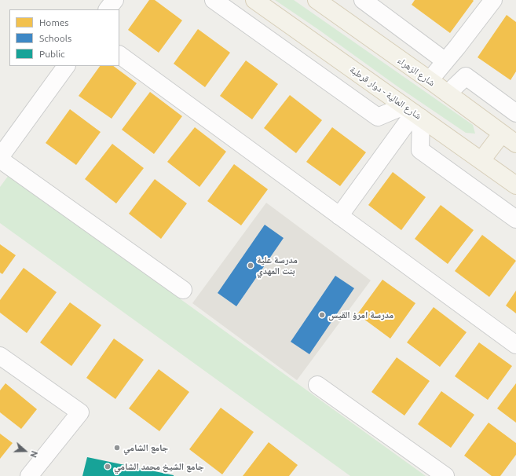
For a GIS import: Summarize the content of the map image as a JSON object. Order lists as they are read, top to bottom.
{
  "streets": {
    "main road": ["شارع الزهراء", "شارع المالية - دوار قرطبة"]
  },
  "places": [
    "مدرسة علية بنت المهدي",
    "مدرسة امرؤ القيس",
    "جامع الشامي",
    "جامع الشيخ محمد الشامي"
  ],
  "legend": ["Homes", "Schools", "Public"],
  "north": "right"
}
